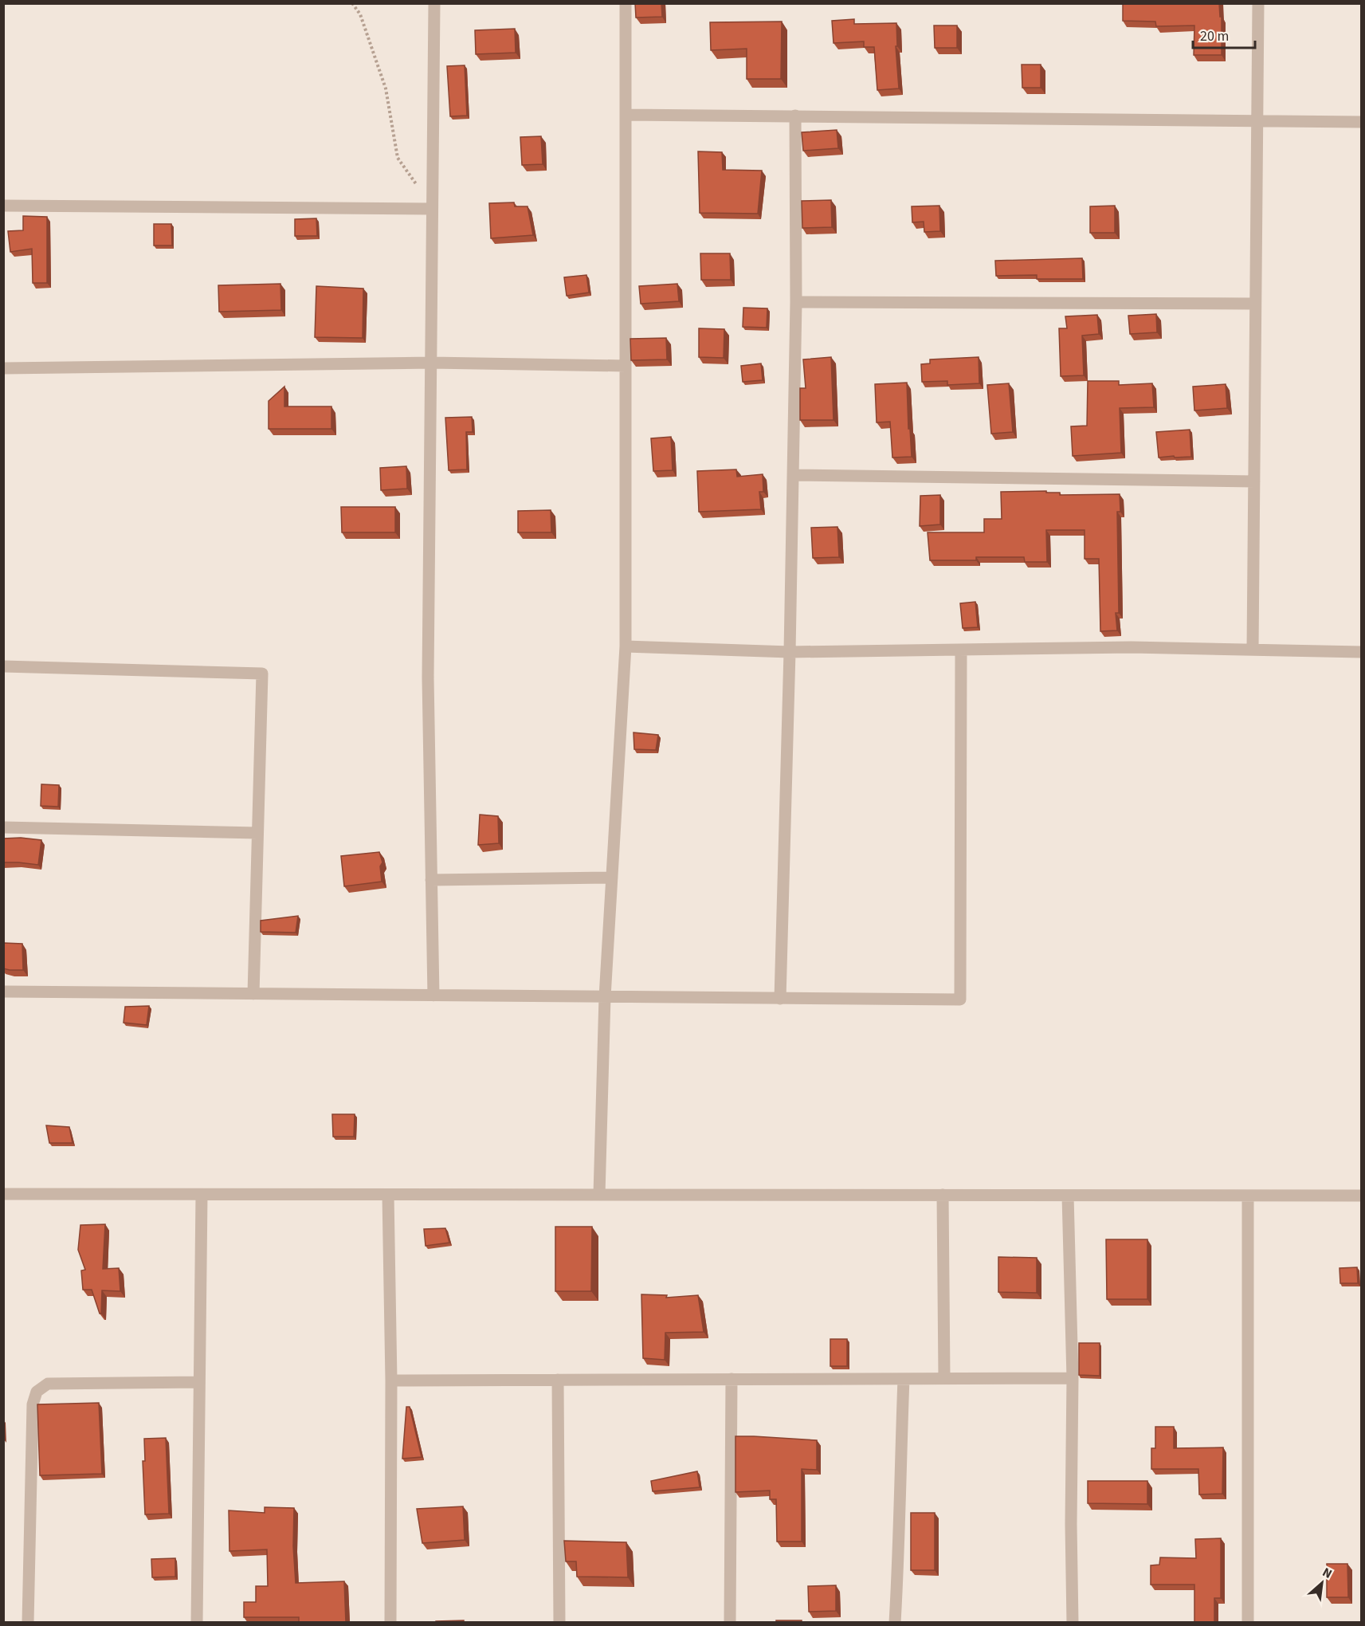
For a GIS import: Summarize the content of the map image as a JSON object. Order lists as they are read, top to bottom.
{
  "scale_bar": "20 m",
  "north": "top right"
}
